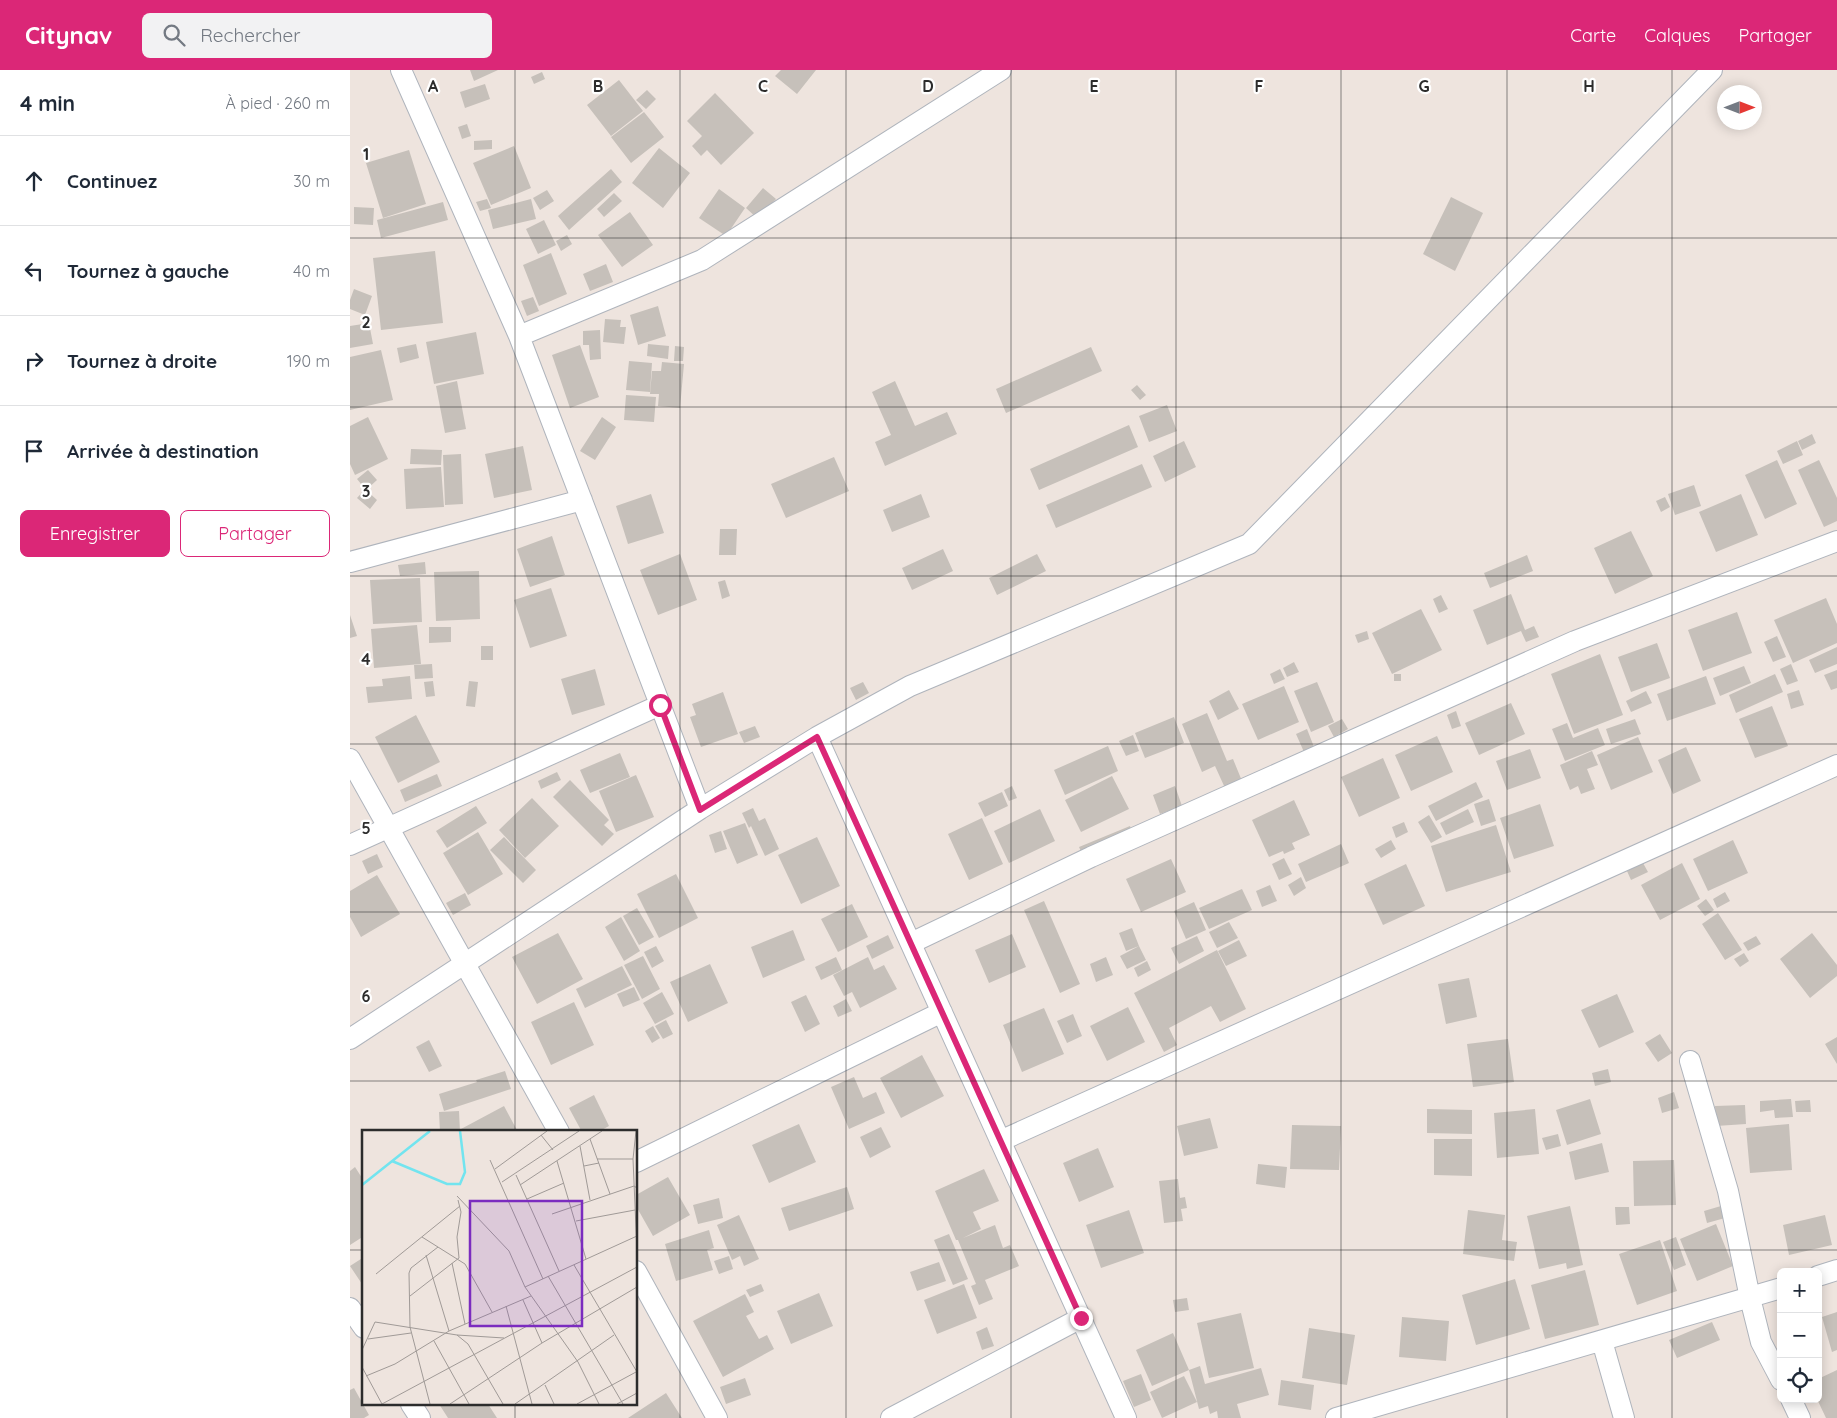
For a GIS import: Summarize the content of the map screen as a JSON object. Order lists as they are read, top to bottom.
{
  "north": "right",
  "page": {
    "header": "Citynav",
    "search": "Rechercher",
    "nav": ["Carte", "Calques", "Partager"],
    "heading": ["4 min", "À pied · 260 m"],
    "list": [
      ["Continuez", "30 m"],
      ["Tournez à gauche", "40 m"],
      ["Tournez à droite", "190 m"],
      "Arrivée à destination"
    ],
    "buttons": ["Enregistrer", "Partager"],
    "map_buttons": ["+", "−"]
  },
  "grid": {
    "columns": [
      "A",
      "B",
      "C",
      "D",
      "E",
      "F",
      "G",
      "H"
    ],
    "rows": [
      "1",
      "2",
      "3",
      "4",
      "5",
      "6"
    ]
  }
}
